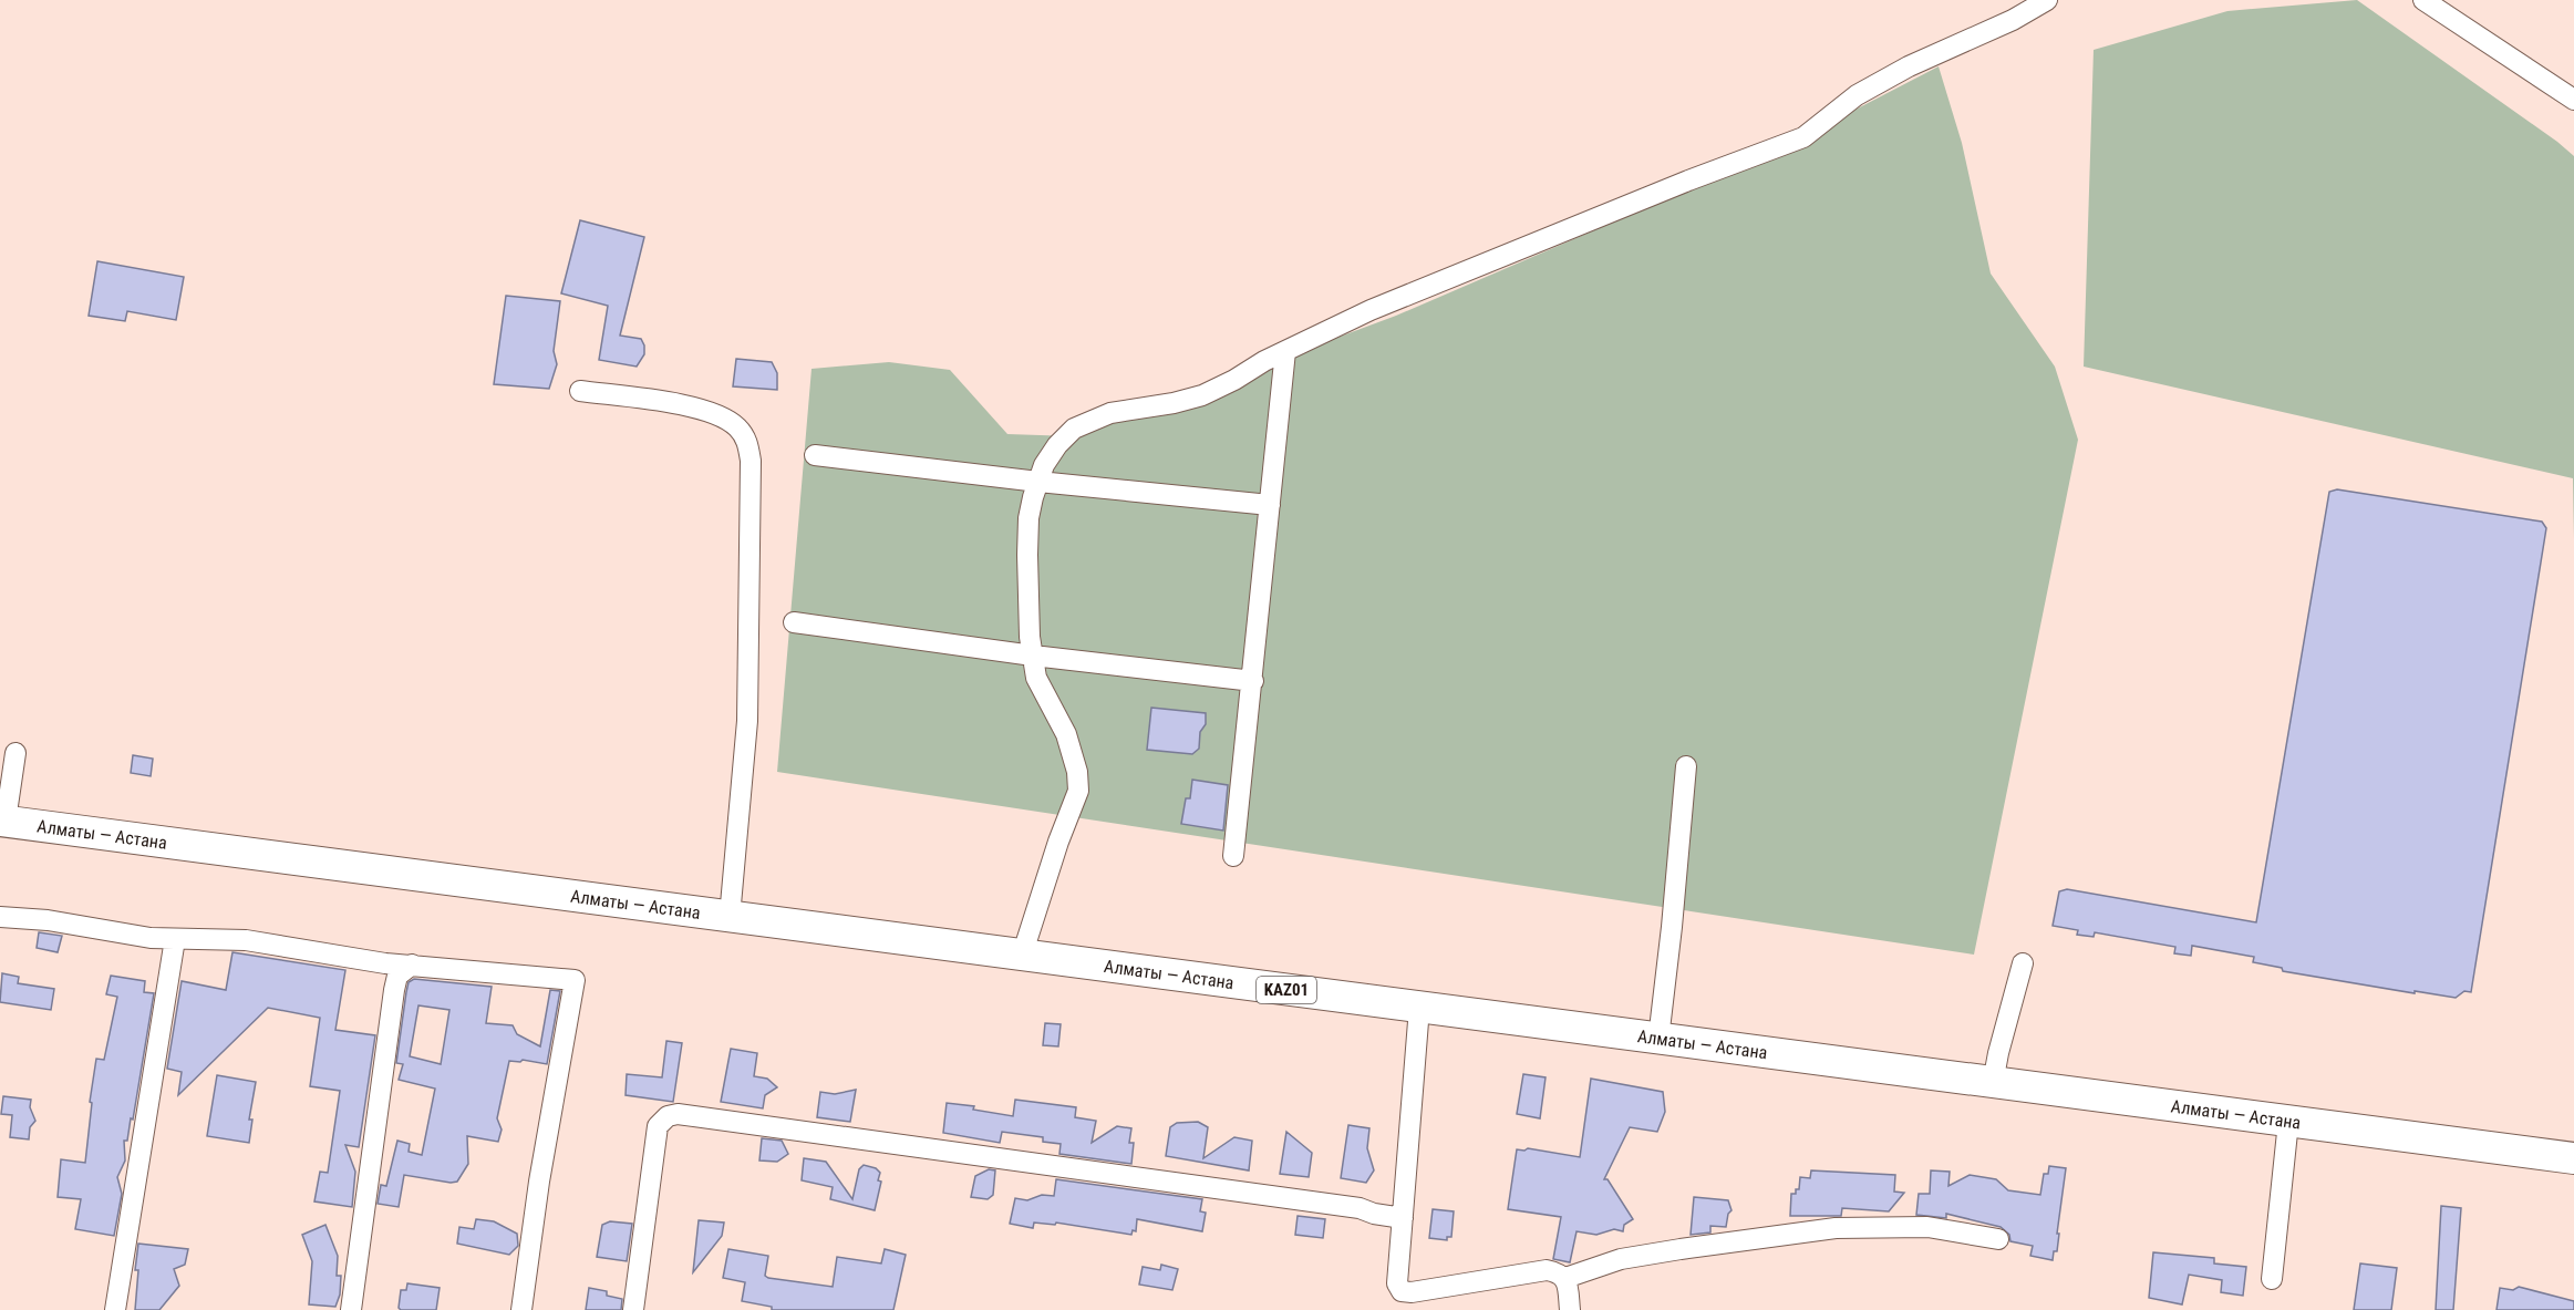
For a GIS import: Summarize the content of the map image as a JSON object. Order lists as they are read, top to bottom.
{
  "streets": {
    "highway": ["Алматы — Астана", "KАZ01"]
  }
}
